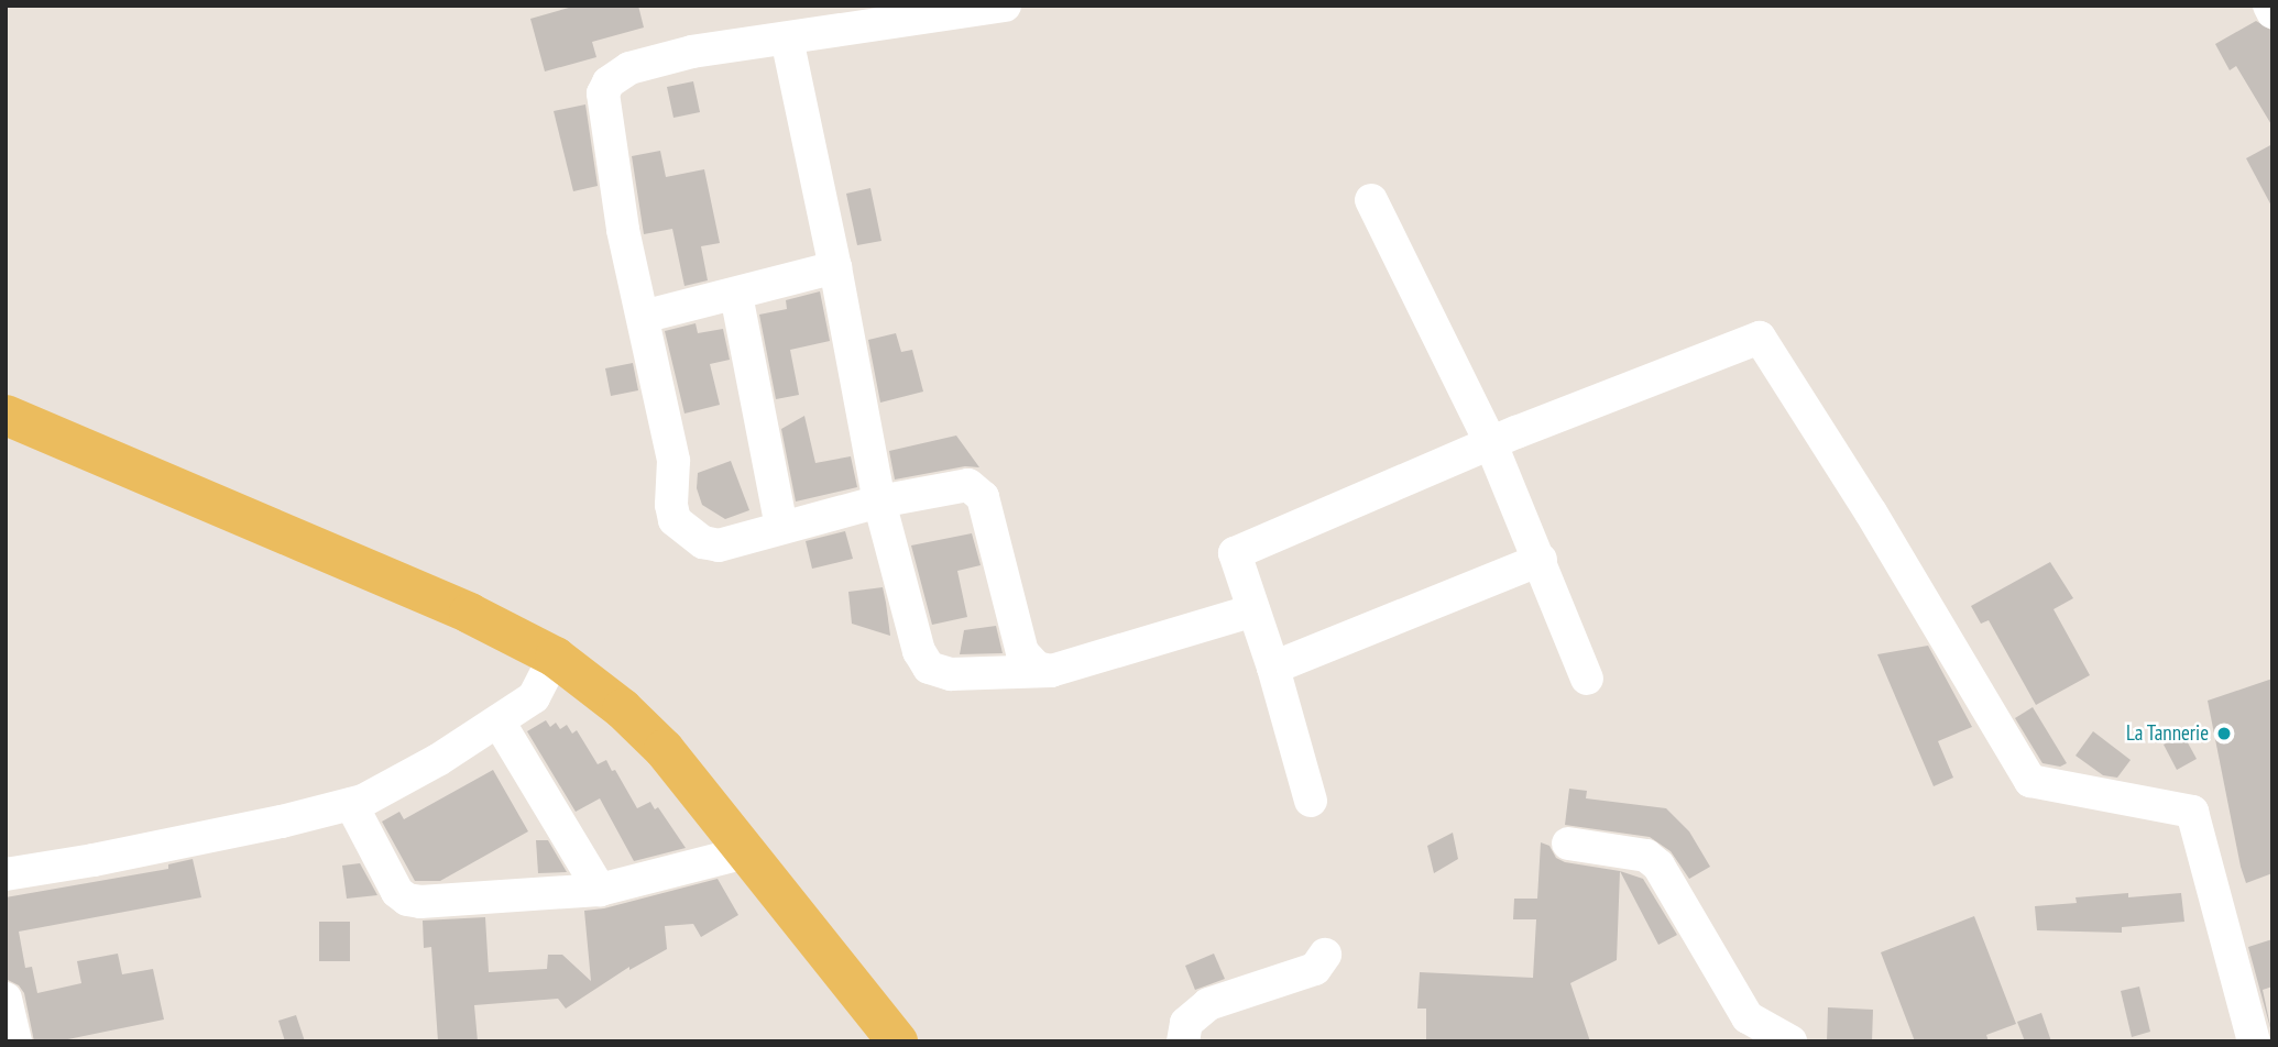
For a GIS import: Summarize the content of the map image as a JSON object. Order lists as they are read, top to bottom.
{
  "places": ["La Tannerie"]
}
